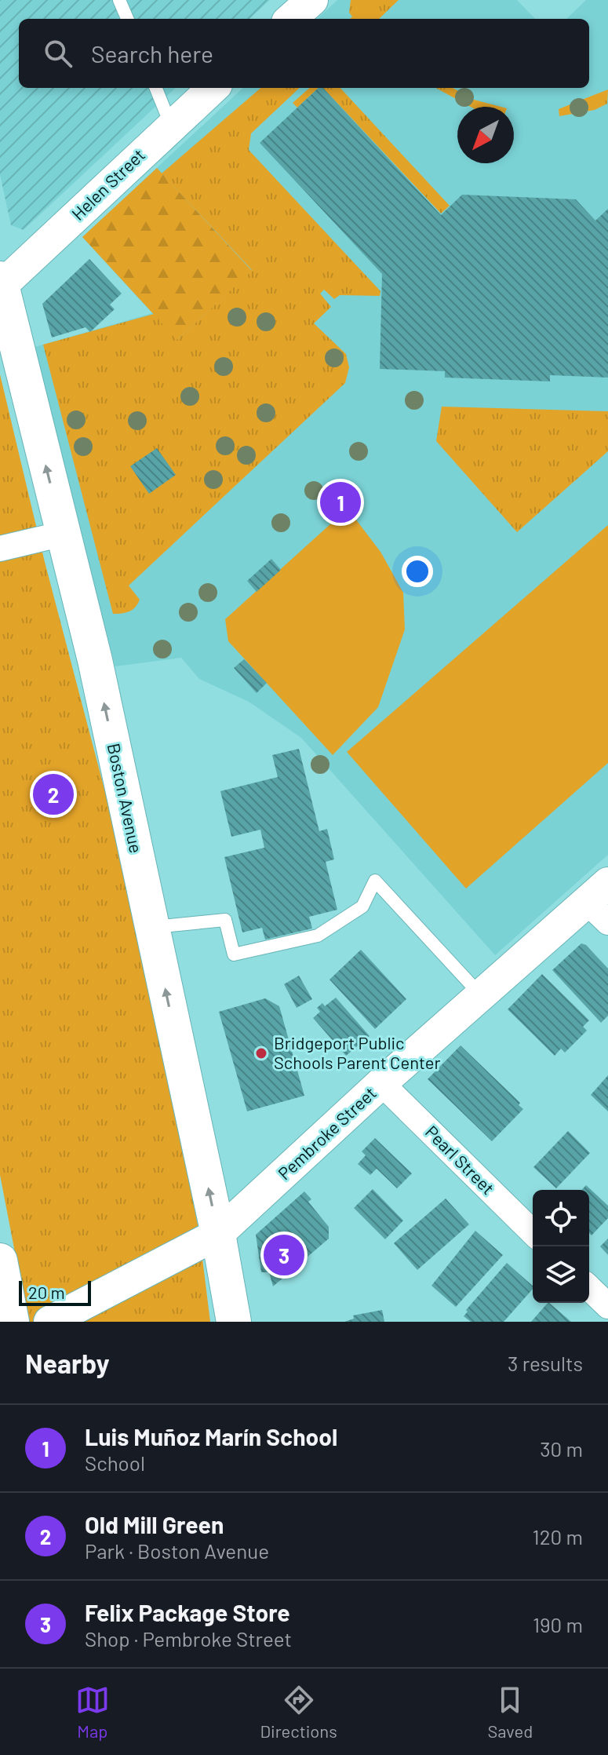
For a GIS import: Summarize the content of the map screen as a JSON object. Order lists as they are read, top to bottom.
{
  "streets": {
    "main road": ["Boston Avenue"],
    "street": ["Helen Street", "Pembroke Street", "Pearl Street"]
  },
  "crossings": [
    ["Helen Street", "Boston Avenue"],
    ["Boston Avenue", "Pembroke Street"],
    ["Pembroke Street", "Pearl Street"]
  ],
  "one_way": ["Boston Avenue"],
  "places": ["Bridgeport Public Schools Parent Center"],
  "scale_bar": "20 m",
  "north": "bottom left",
  "page": {
    "search": "Search here",
    "pins": ["1", "2", "3"],
    "scale": "20 m",
    "heading": ["Nearby", "3 results"],
    "list": [
      {
        "mark": "1",
        "name": "Luis Muñoz Marín School",
        "note": "School",
        "value": "30 m"
      },
      {
        "mark": "2",
        "name": "Old Mill Green",
        "note": "Park · Boston Avenue",
        "value": "120 m"
      },
      {
        "mark": "3",
        "name": "Felix Package Store",
        "note": "Shop · Pembroke Street",
        "value": "190 m"
      }
    ],
    "nav": ["Map", "Directions", "Saved"]
  }
}
